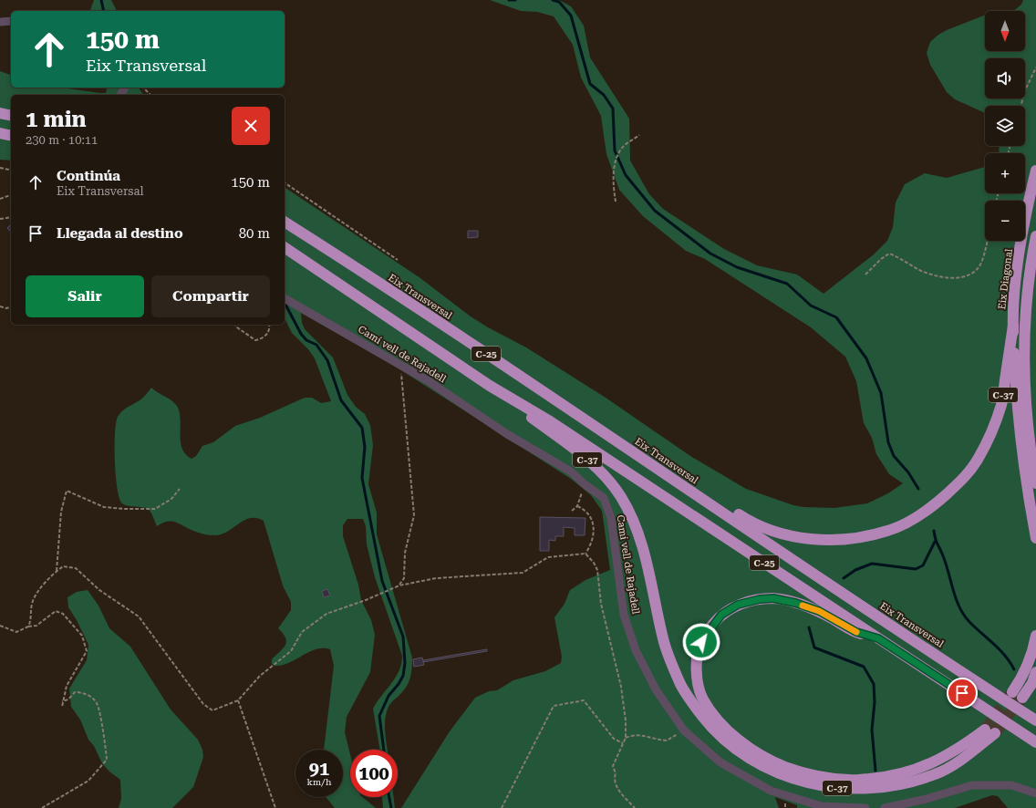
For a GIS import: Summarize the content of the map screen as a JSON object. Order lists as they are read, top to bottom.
{
  "streets": {
    "highway": [
      "Eix Diagonal",
      "Eix Transversal",
      "C-25",
      "C-37"
    ],
    "street": ["Camí vell de Rajadell"]
  },
  "crossings": [
    ["Eix Diagonal", "C-37"],
    ["Eix Transversal", "C-37"],
    ["C-25", "C-37"]
  ],
  "north": "bottom",
  "page": {
    "map_buttons": ["+", "−"],
    "turn": ["150 m", "Eix Transversal"],
    "heading": ["1 min", "230 m · 10:11"],
    "list": [
      {
        "name": "Continúa",
        "note": "Eix Transversal",
        "value": "150 m"
      },
      {
        "name": "Llegada al destino",
        "value": "80 m"
      }
    ],
    "buttons": ["Salir", "Compartir"],
    "speed": "91 km/h",
    "limit": "100"
  }
}
